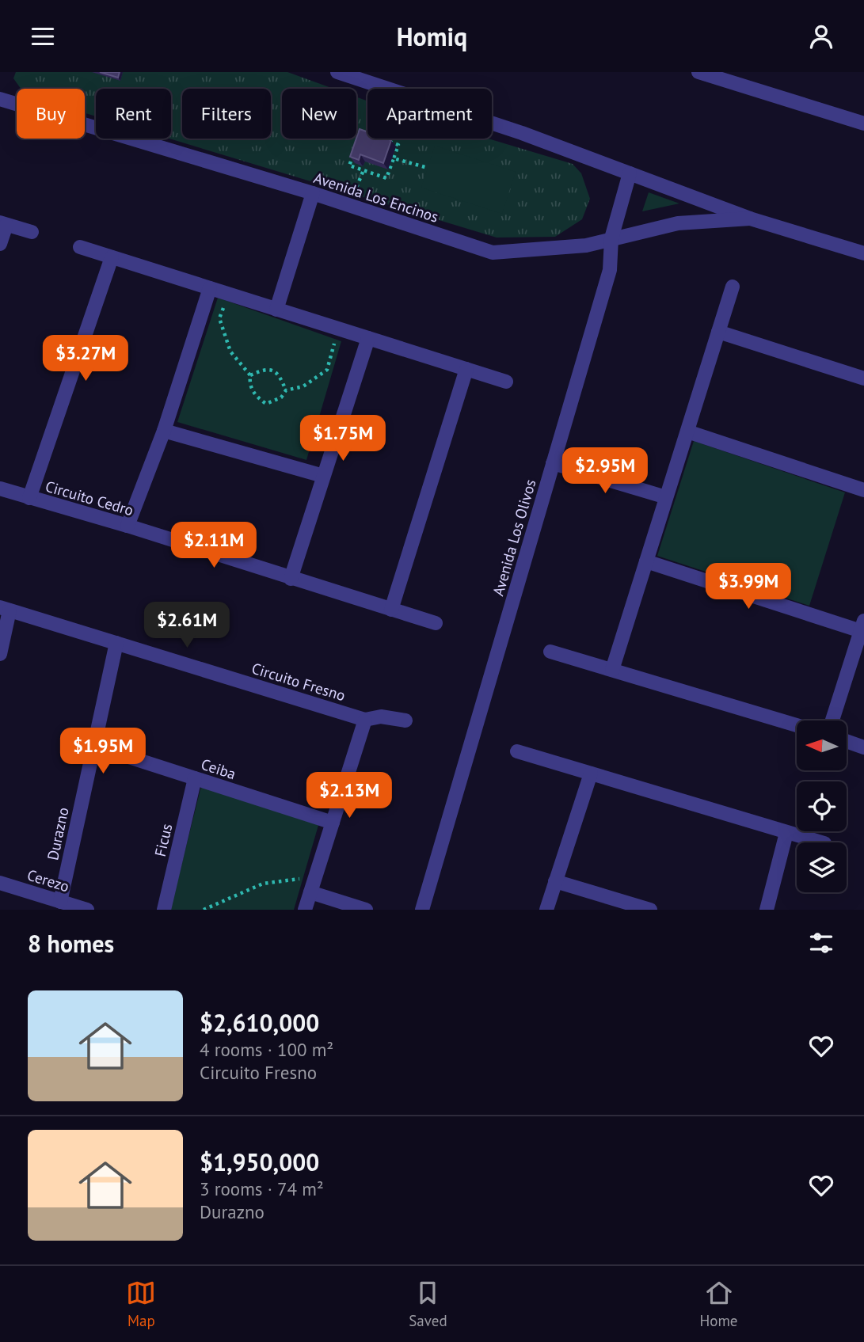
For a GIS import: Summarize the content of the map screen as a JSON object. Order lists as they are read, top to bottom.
{
  "streets": {
    "street": [
      "Avenida Los Encinos",
      "Circuito Cedro",
      "Avenida Los Olivos",
      "Circuito Fresno",
      "Ceiba",
      "Durazno",
      "Ficus",
      "Cerezo"
    ]
  },
  "crossings": [
    ["Avenida Los Encinos", "Avenida Los Olivos"],
    ["Circuito Fresno", "Durazno"],
    ["Ceiba", "Durazno"],
    ["Ceiba", "Ficus"],
    ["Durazno", "Cerezo"]
  ],
  "north": "left",
  "page": {
    "header": "Homiq",
    "chip": [
      "Buy",
      "Rent",
      "Filters",
      "New",
      "Apartment"
    ],
    "price": [
      "$3.27M",
      "$1.75M",
      "$2.95M",
      "$2.11M",
      "$3.99M",
      "$2.61M",
      "$1.95M",
      "$2.13M"
    ],
    "heading": "8 homes",
    "list": [
      {
        "name": "$2,610,000",
        "note": "4 rooms · 100 m² · Circuito Fresno"
      },
      {
        "name": "$1,950,000",
        "note": "3 rooms · 74 m² · Durazno"
      }
    ],
    "tabs": ["Map", "Saved", "Home"]
  }
}
